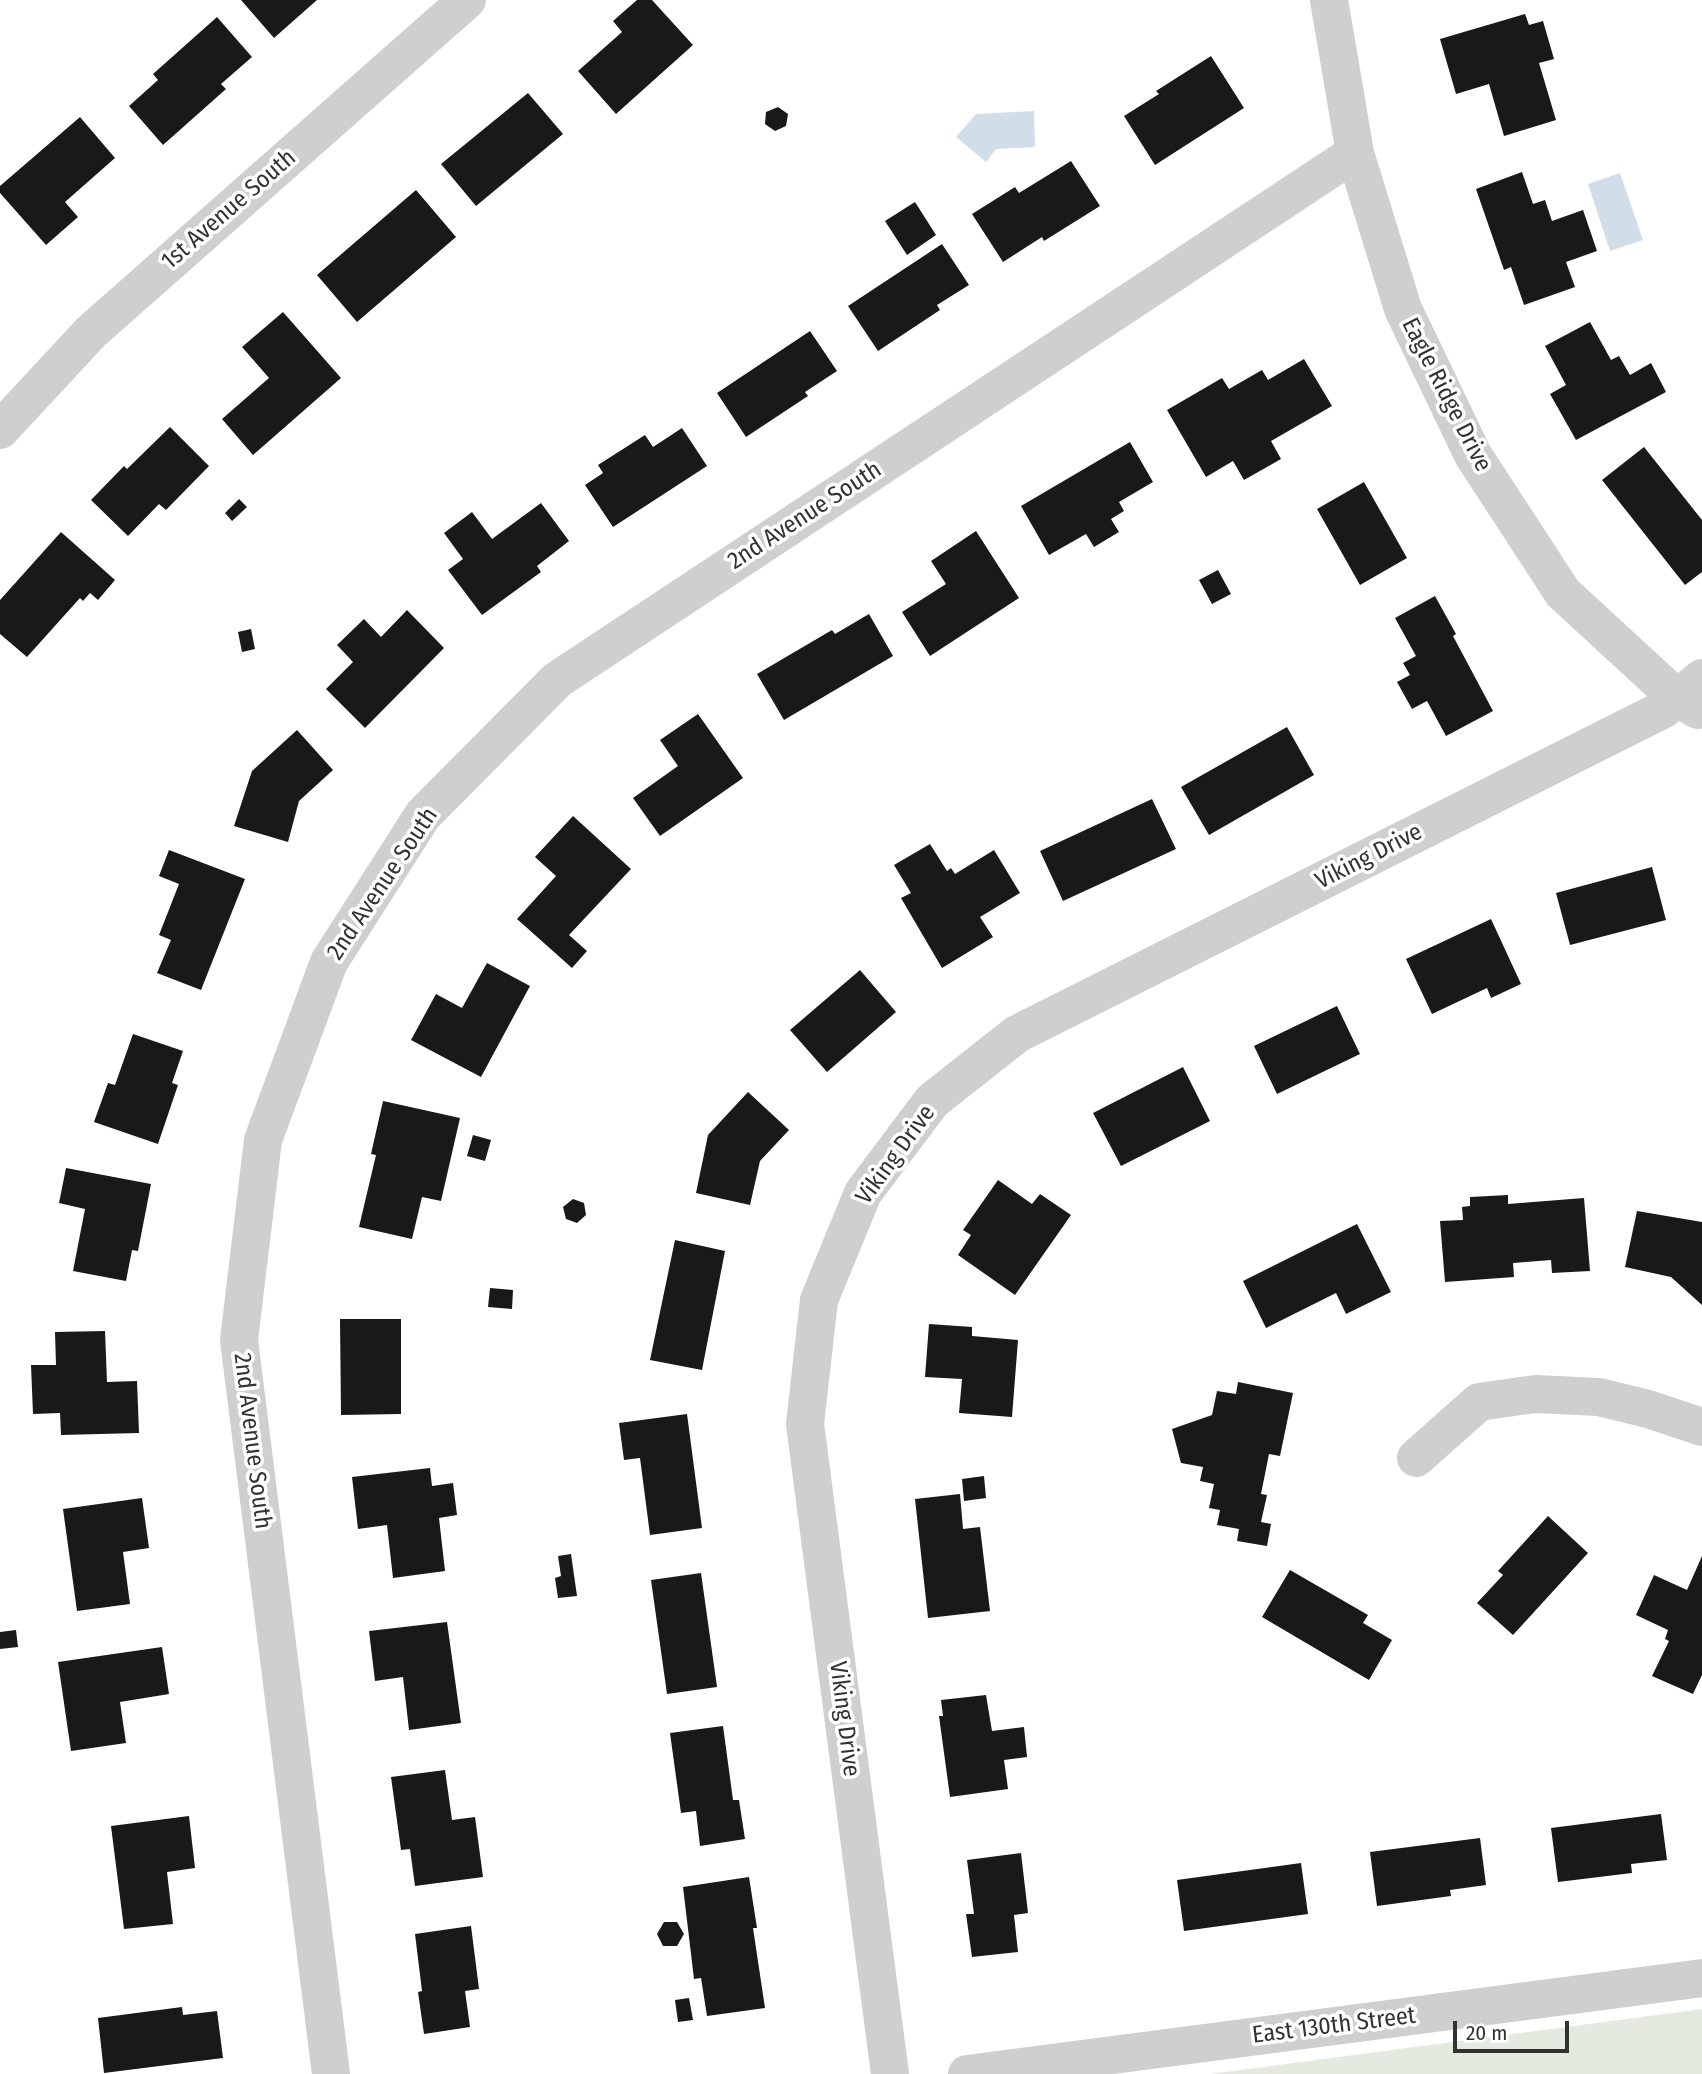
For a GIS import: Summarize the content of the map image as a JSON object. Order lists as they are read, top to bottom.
{
  "streets": {
    "street": [
      "1st Avenue South",
      "Eagle Ridge Drive",
      "2nd Avenue South",
      "Viking Drive",
      "East 130th Street"
    ]
  },
  "crossings": [
    ["Eagle Ridge Drive", "2nd Avenue South"],
    ["Eagle Ridge Drive", "Viking Drive"]
  ],
  "scale_bar": "20 m"
}
